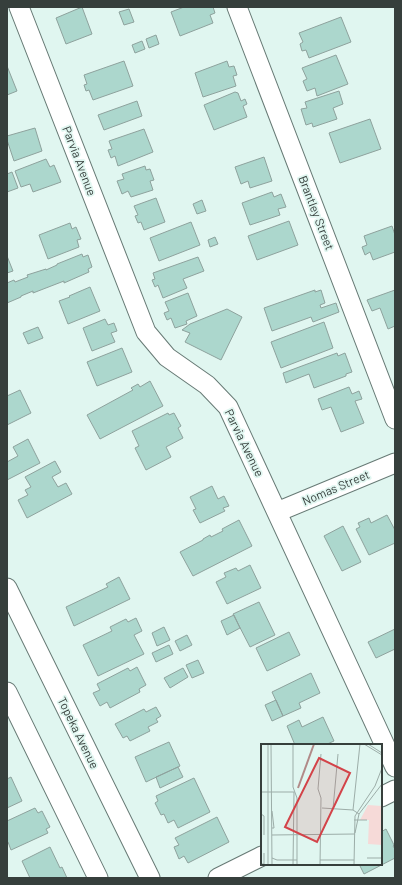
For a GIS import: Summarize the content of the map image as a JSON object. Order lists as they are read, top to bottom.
{
  "streets": {
    "street": [
      "Parvia Avenue",
      "Brantley Street",
      "Nomas Street",
      "Topeka Avenue"
    ]
  },
  "crossings": [
    ["Parvia Avenue", "Nomas Street"]
  ]
}
